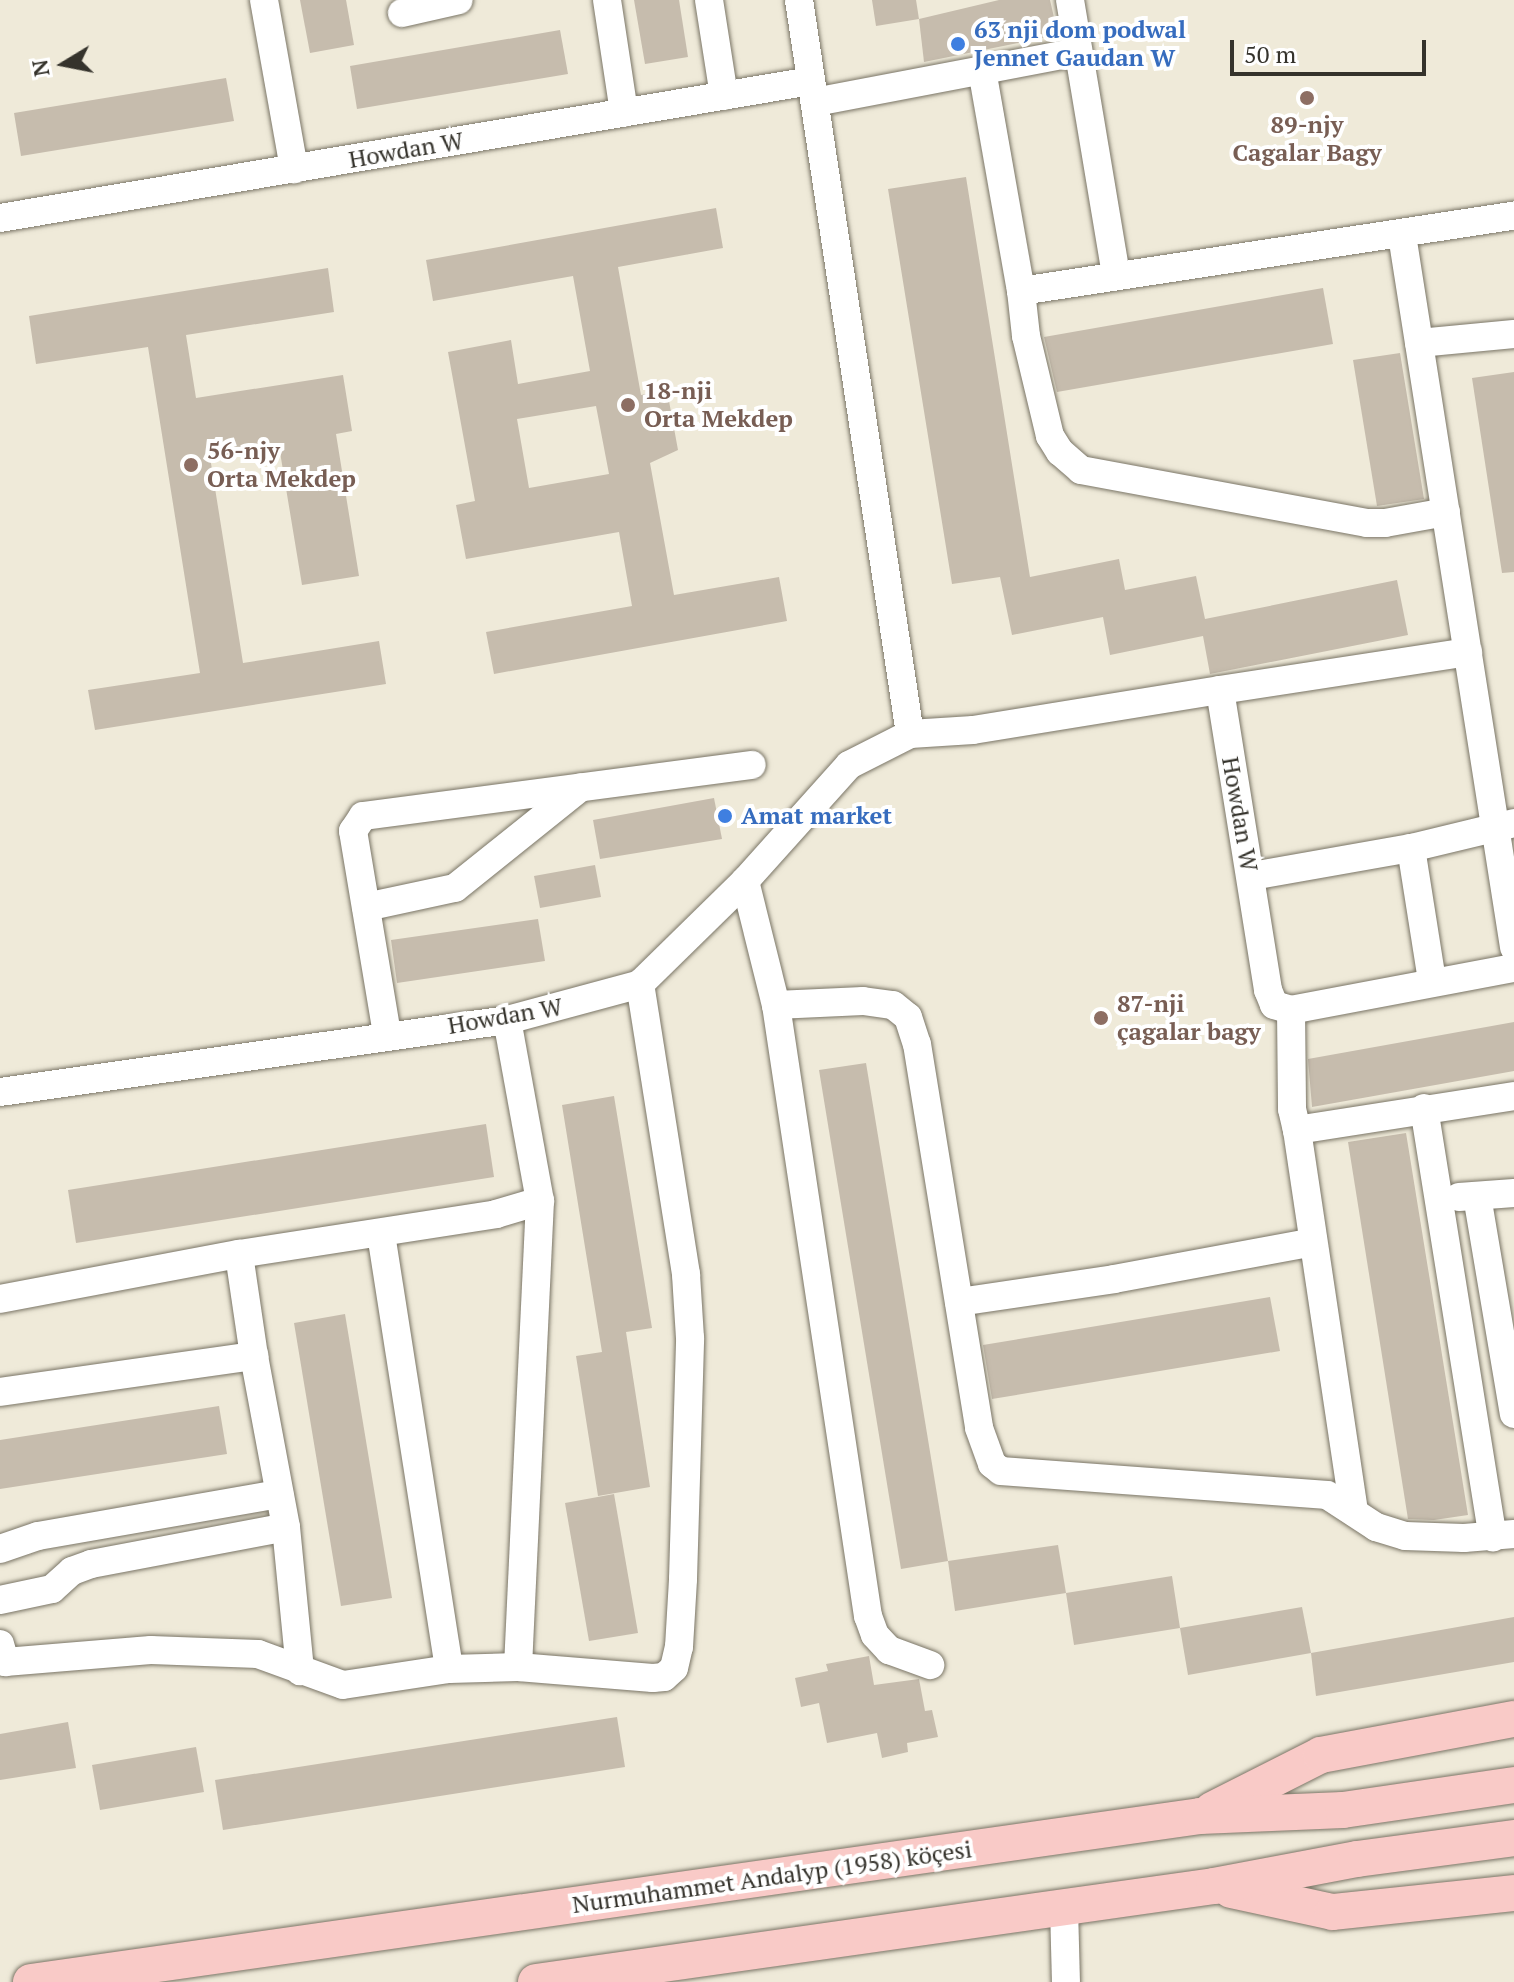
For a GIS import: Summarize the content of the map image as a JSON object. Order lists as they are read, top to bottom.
{
  "streets": {
    "main road": ["Nurmuhammet Andalyp (1958) köçesi"],
    "street": ["Howdan W"]
  },
  "places": [
    "63 nji dom podwal Jennet Gaudan W",
    "89-njy Cagalar Bagy",
    "18-nji Orta Mekdep",
    "56-njy Orta Mekdep",
    "Amat market",
    "87-nji çagalar bagy"
  ],
  "scale_bar": "50 m",
  "north": "left"
}
